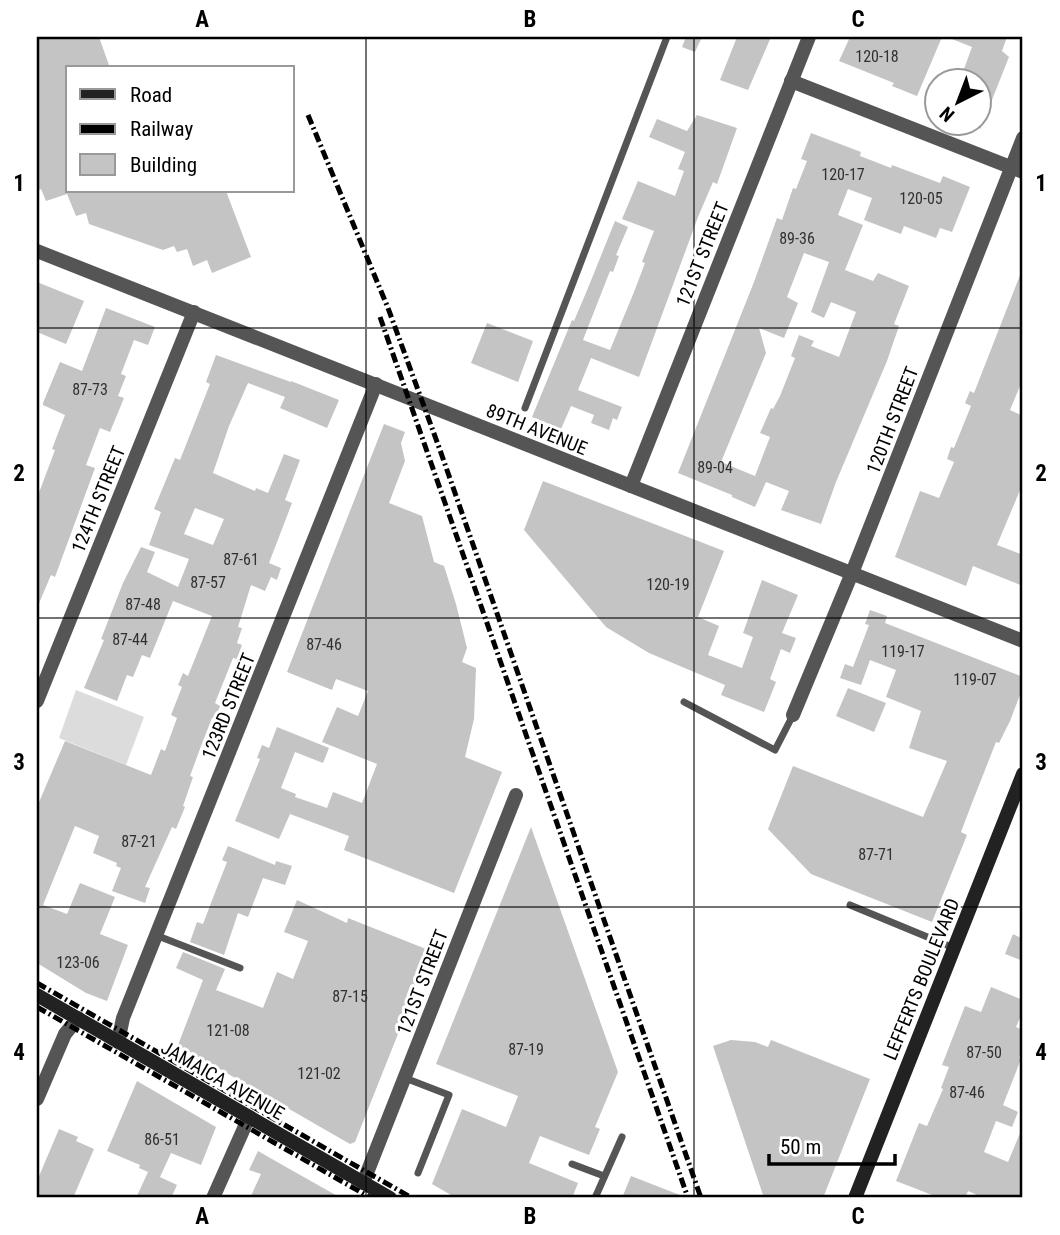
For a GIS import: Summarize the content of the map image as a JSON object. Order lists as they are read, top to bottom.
{
  "streets": {
    "street": [
      "121ST STREET",
      "120TH STREET",
      "89TH AVENUE",
      "124TH STREET",
      "123RD STREET",
      "LEFFERTS BOULEVARD",
      "JAMAICA AVENUE"
    ]
  },
  "crossings": [
    ["121ST STREET", "89TH AVENUE"],
    ["121ST STREET", "JAMAICA AVENUE"],
    ["120TH STREET", "89TH AVENUE"],
    ["89TH AVENUE", "124TH STREET"],
    ["89TH AVENUE", "123RD STREET"],
    ["123RD STREET", "JAMAICA AVENUE"]
  ],
  "house_numbers": [
    "120-18",
    "120-17",
    "120-05",
    "89-36",
    "87-73",
    "89-04",
    "87-61",
    "87-57",
    "120-19",
    "87-48",
    "87-44",
    "87-46",
    "119-17",
    "119-07",
    "87-21",
    "87-71",
    "123-06",
    "87-15",
    "121-08",
    "87-19",
    "87-50",
    "121-02",
    "87-46",
    "86-51"
  ],
  "legend": ["Road", "Railway", "Building"],
  "scale_bar": "50 m",
  "north": "bottom left",
  "grid": {
    "columns": ["A", "B", "C"],
    "rows": [
      "1",
      "2",
      "3",
      "4"
    ]
  }
}
